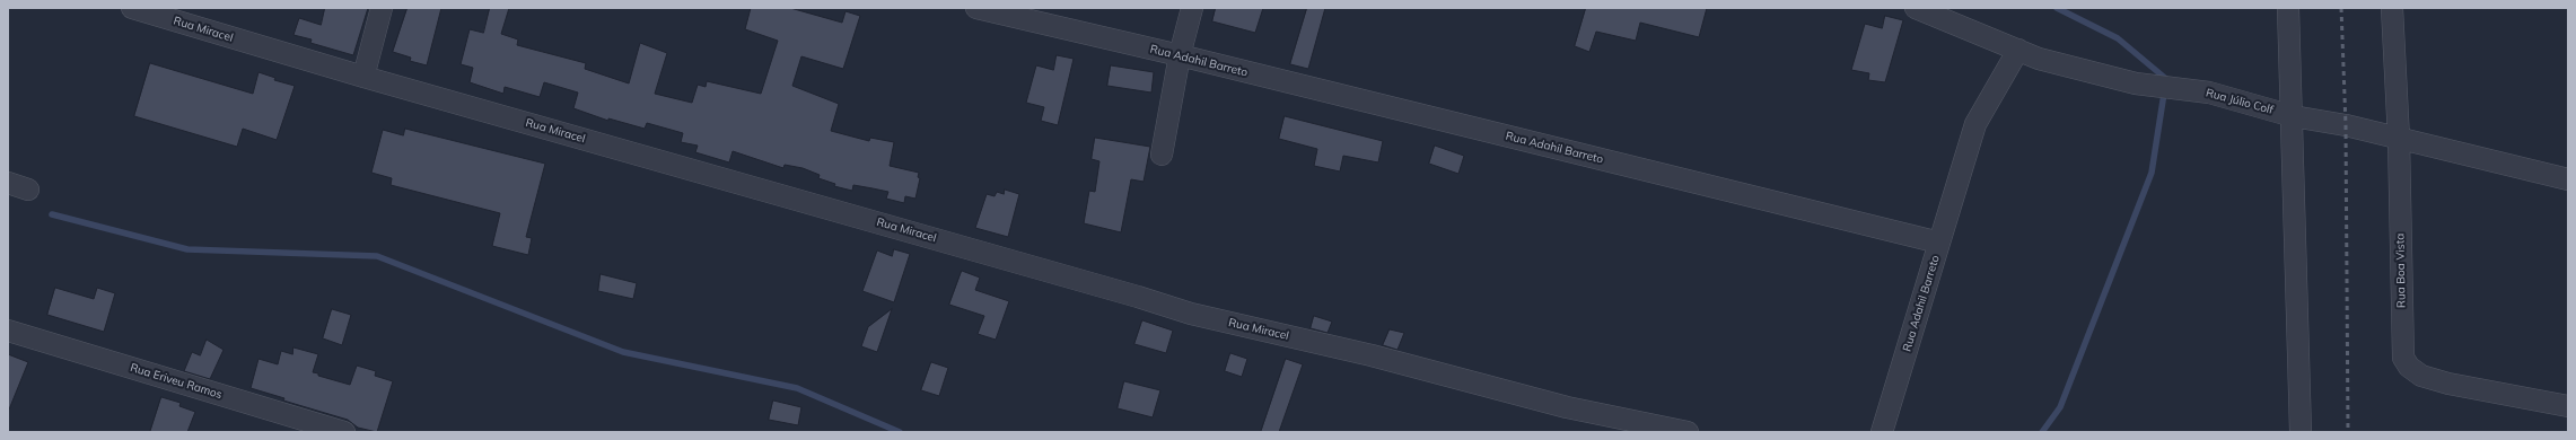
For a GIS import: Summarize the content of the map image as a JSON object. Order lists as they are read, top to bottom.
{
  "streets": {
    "street": [
      "Rua Miracel",
      "Rua Adahil Barreto",
      "Rua Júlio Colf",
      "Rua Boa Vista",
      "Rua Eriveu Ramos"
    ]
  },
  "crossings": [
    ["Rua Júlio Colf", "Rua Boa Vista"]
  ]
}
